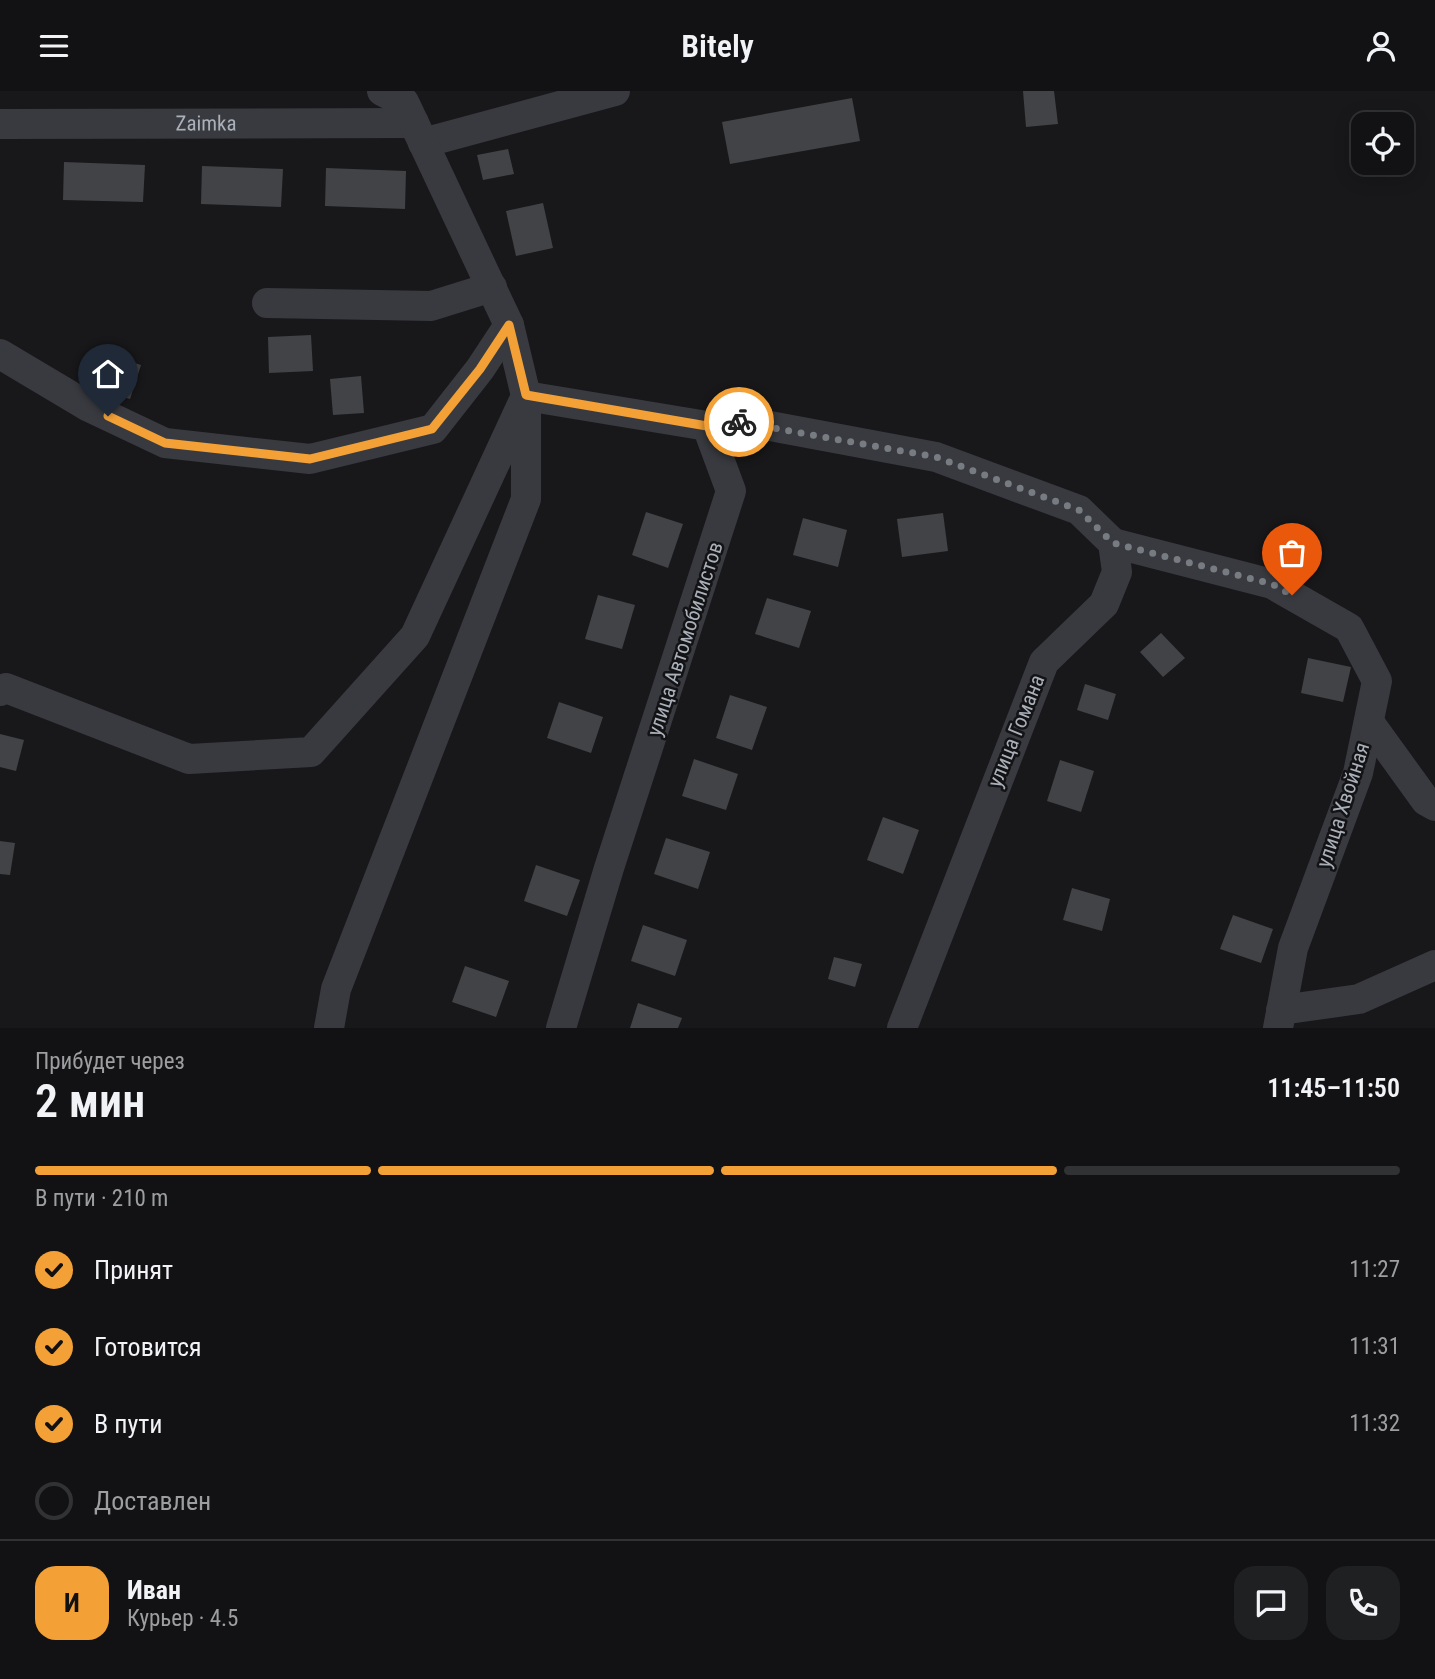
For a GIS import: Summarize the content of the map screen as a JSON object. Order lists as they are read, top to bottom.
{
  "streets": {
    "street": [
      "Zaimka",
      "улица Автомобилистов",
      "улица Гомана",
      "улица Хвойная"
    ]
  },
  "crossings": [
    ["улица Гомана", "улица Хвойная"]
  ],
  "page": {
    "header": "Bitely",
    "heading": ["2 мин", "Прибудет через", "11:45–11:50"],
    "panel": ["Иван", "Курьер · 4.5"],
    "bar": "В пути · 210 m",
    "list": [
      ["Принят", "11:27"],
      ["Готовится", "11:31"],
      ["В пути", "11:32"],
      "Доставлен"
    ],
    "round": "И"
  }
}
